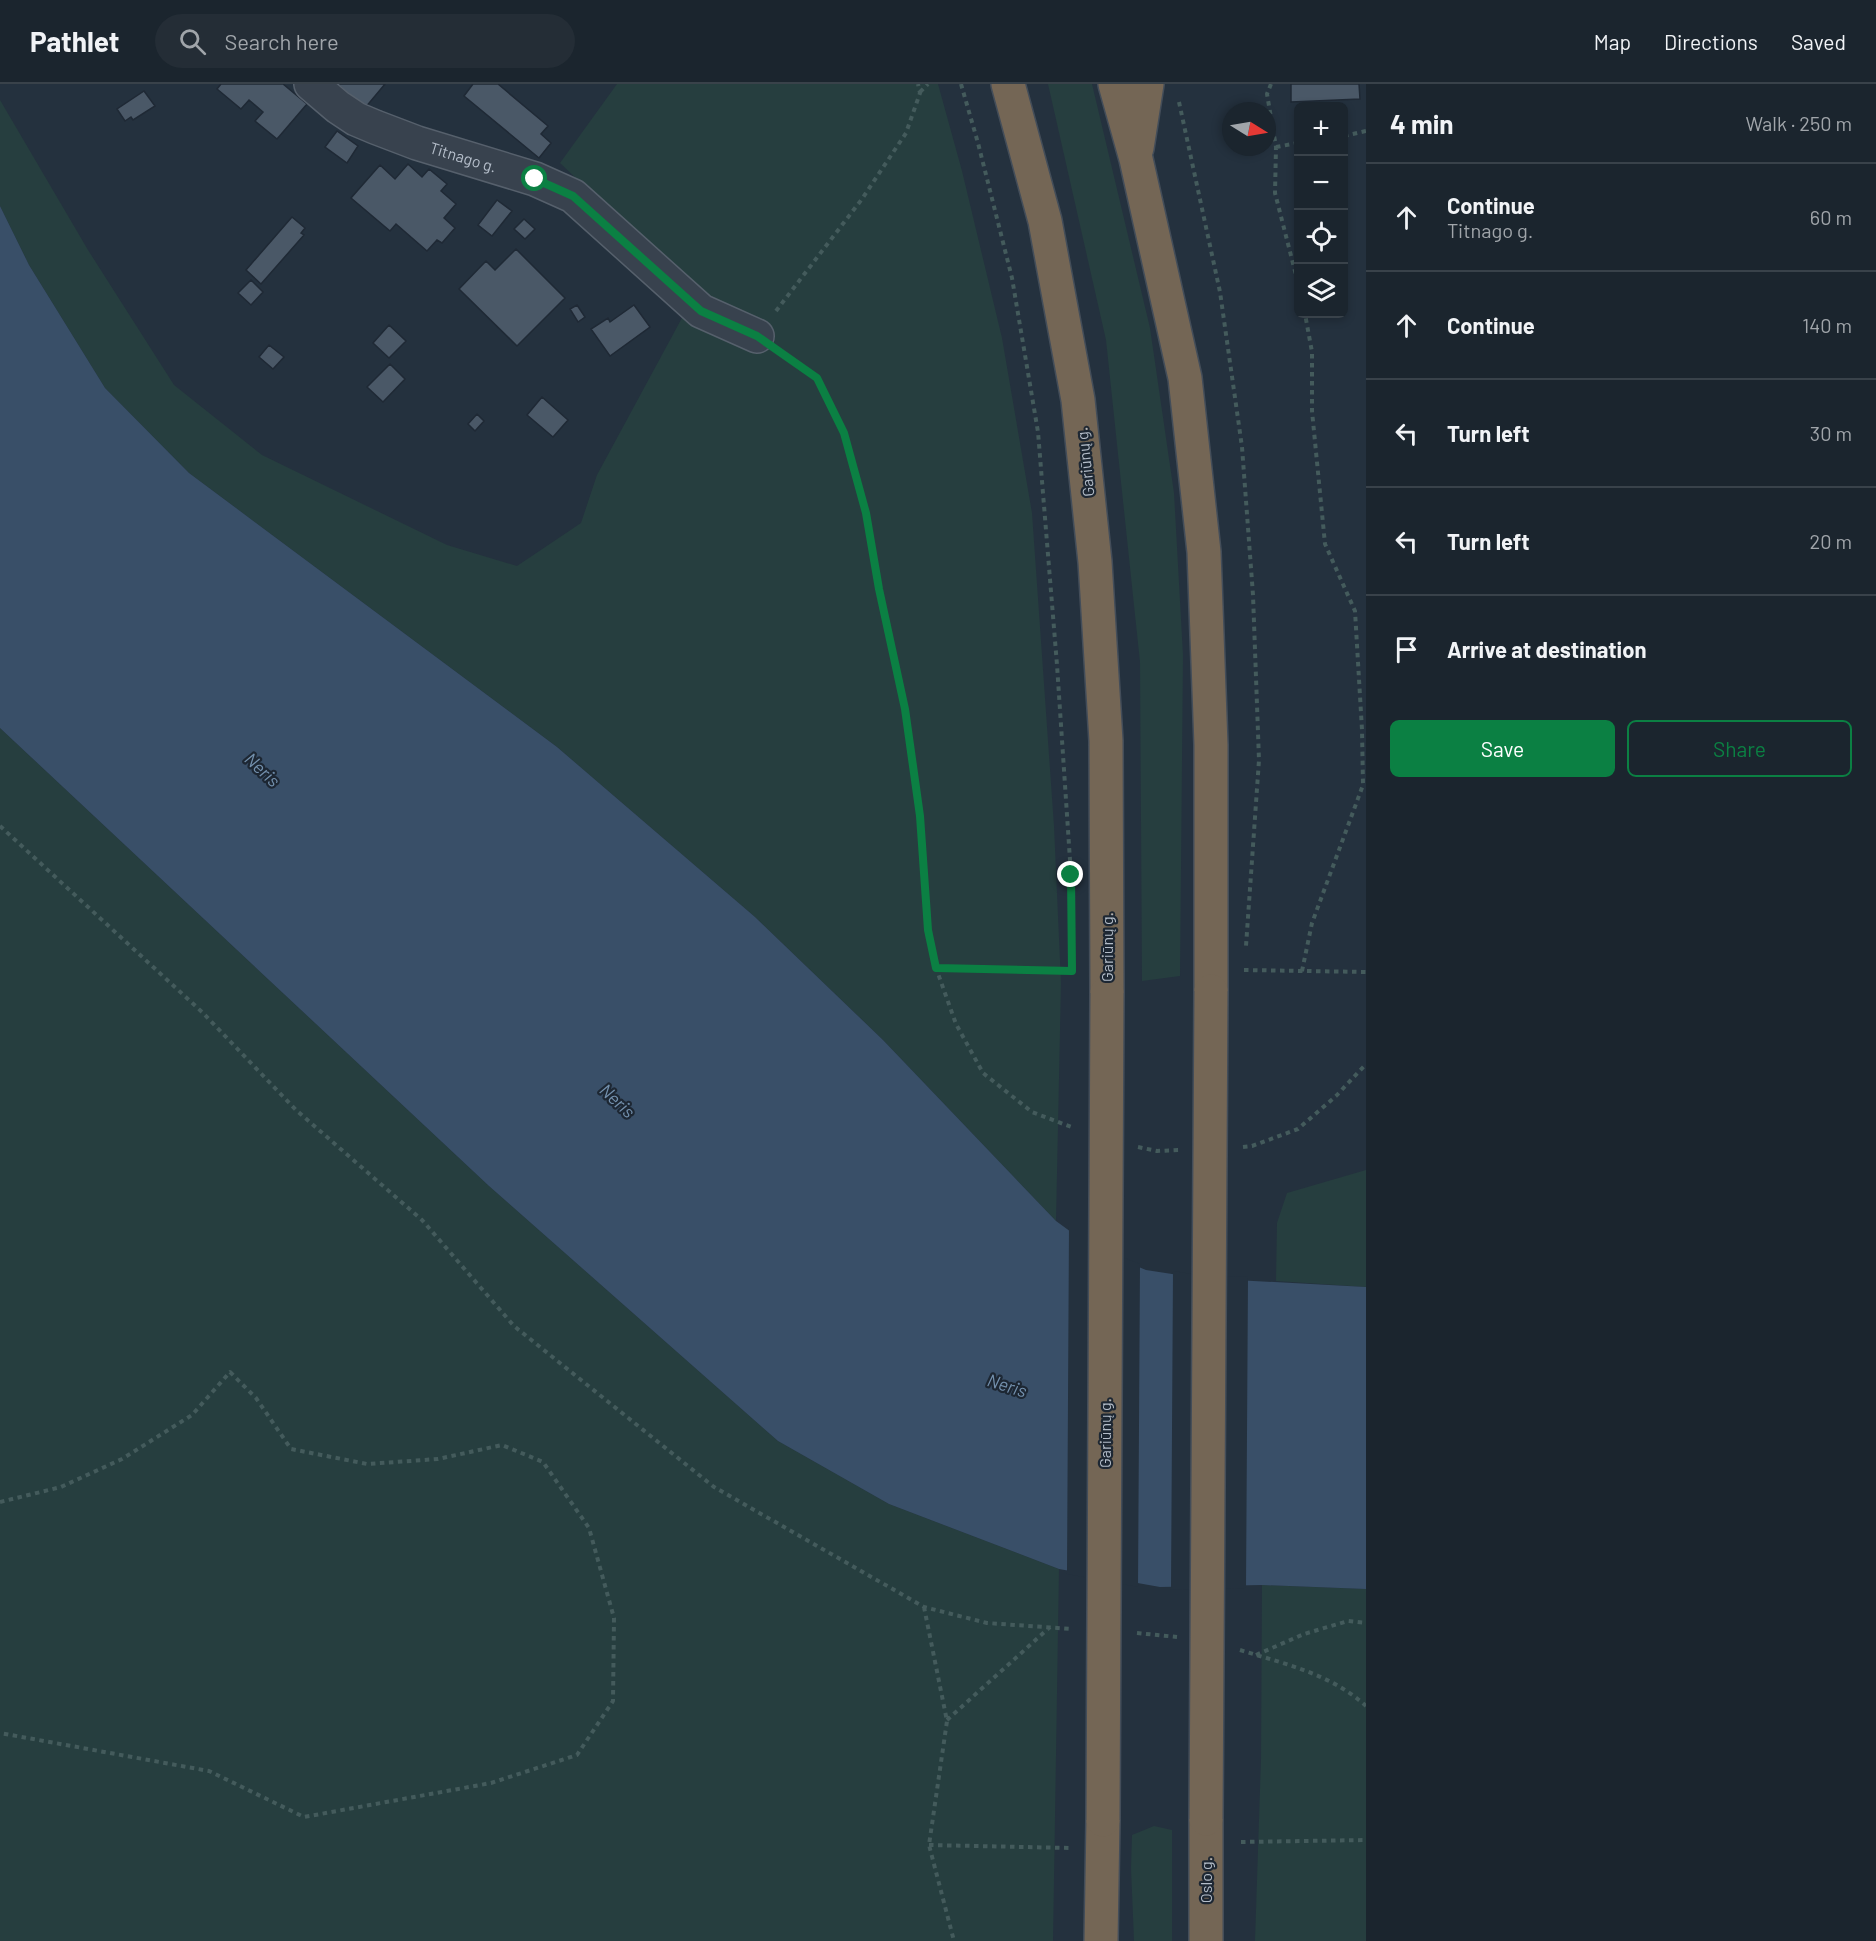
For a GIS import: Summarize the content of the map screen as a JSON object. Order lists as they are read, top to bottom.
{
  "streets": {
    "highway": ["Gariūnų g.", "Oslo g."],
    "street": ["Titnago g."]
  },
  "water": ["Neris"],
  "north": "right",
  "page": {
    "header": "Pathlet",
    "search": "Search here",
    "nav": ["Map", "Directions", "Saved"],
    "heading": ["4 min", "Walk · 250 m"],
    "map_buttons": ["+", "−"],
    "list": [
      ["Continue", "Titnago g.", "60 m"],
      ["Continue", "140 m"],
      ["Turn left", "30 m"],
      ["Turn left", "20 m"],
      "Arrive at destination"
    ],
    "buttons": ["Save", "Share"]
  }
}
